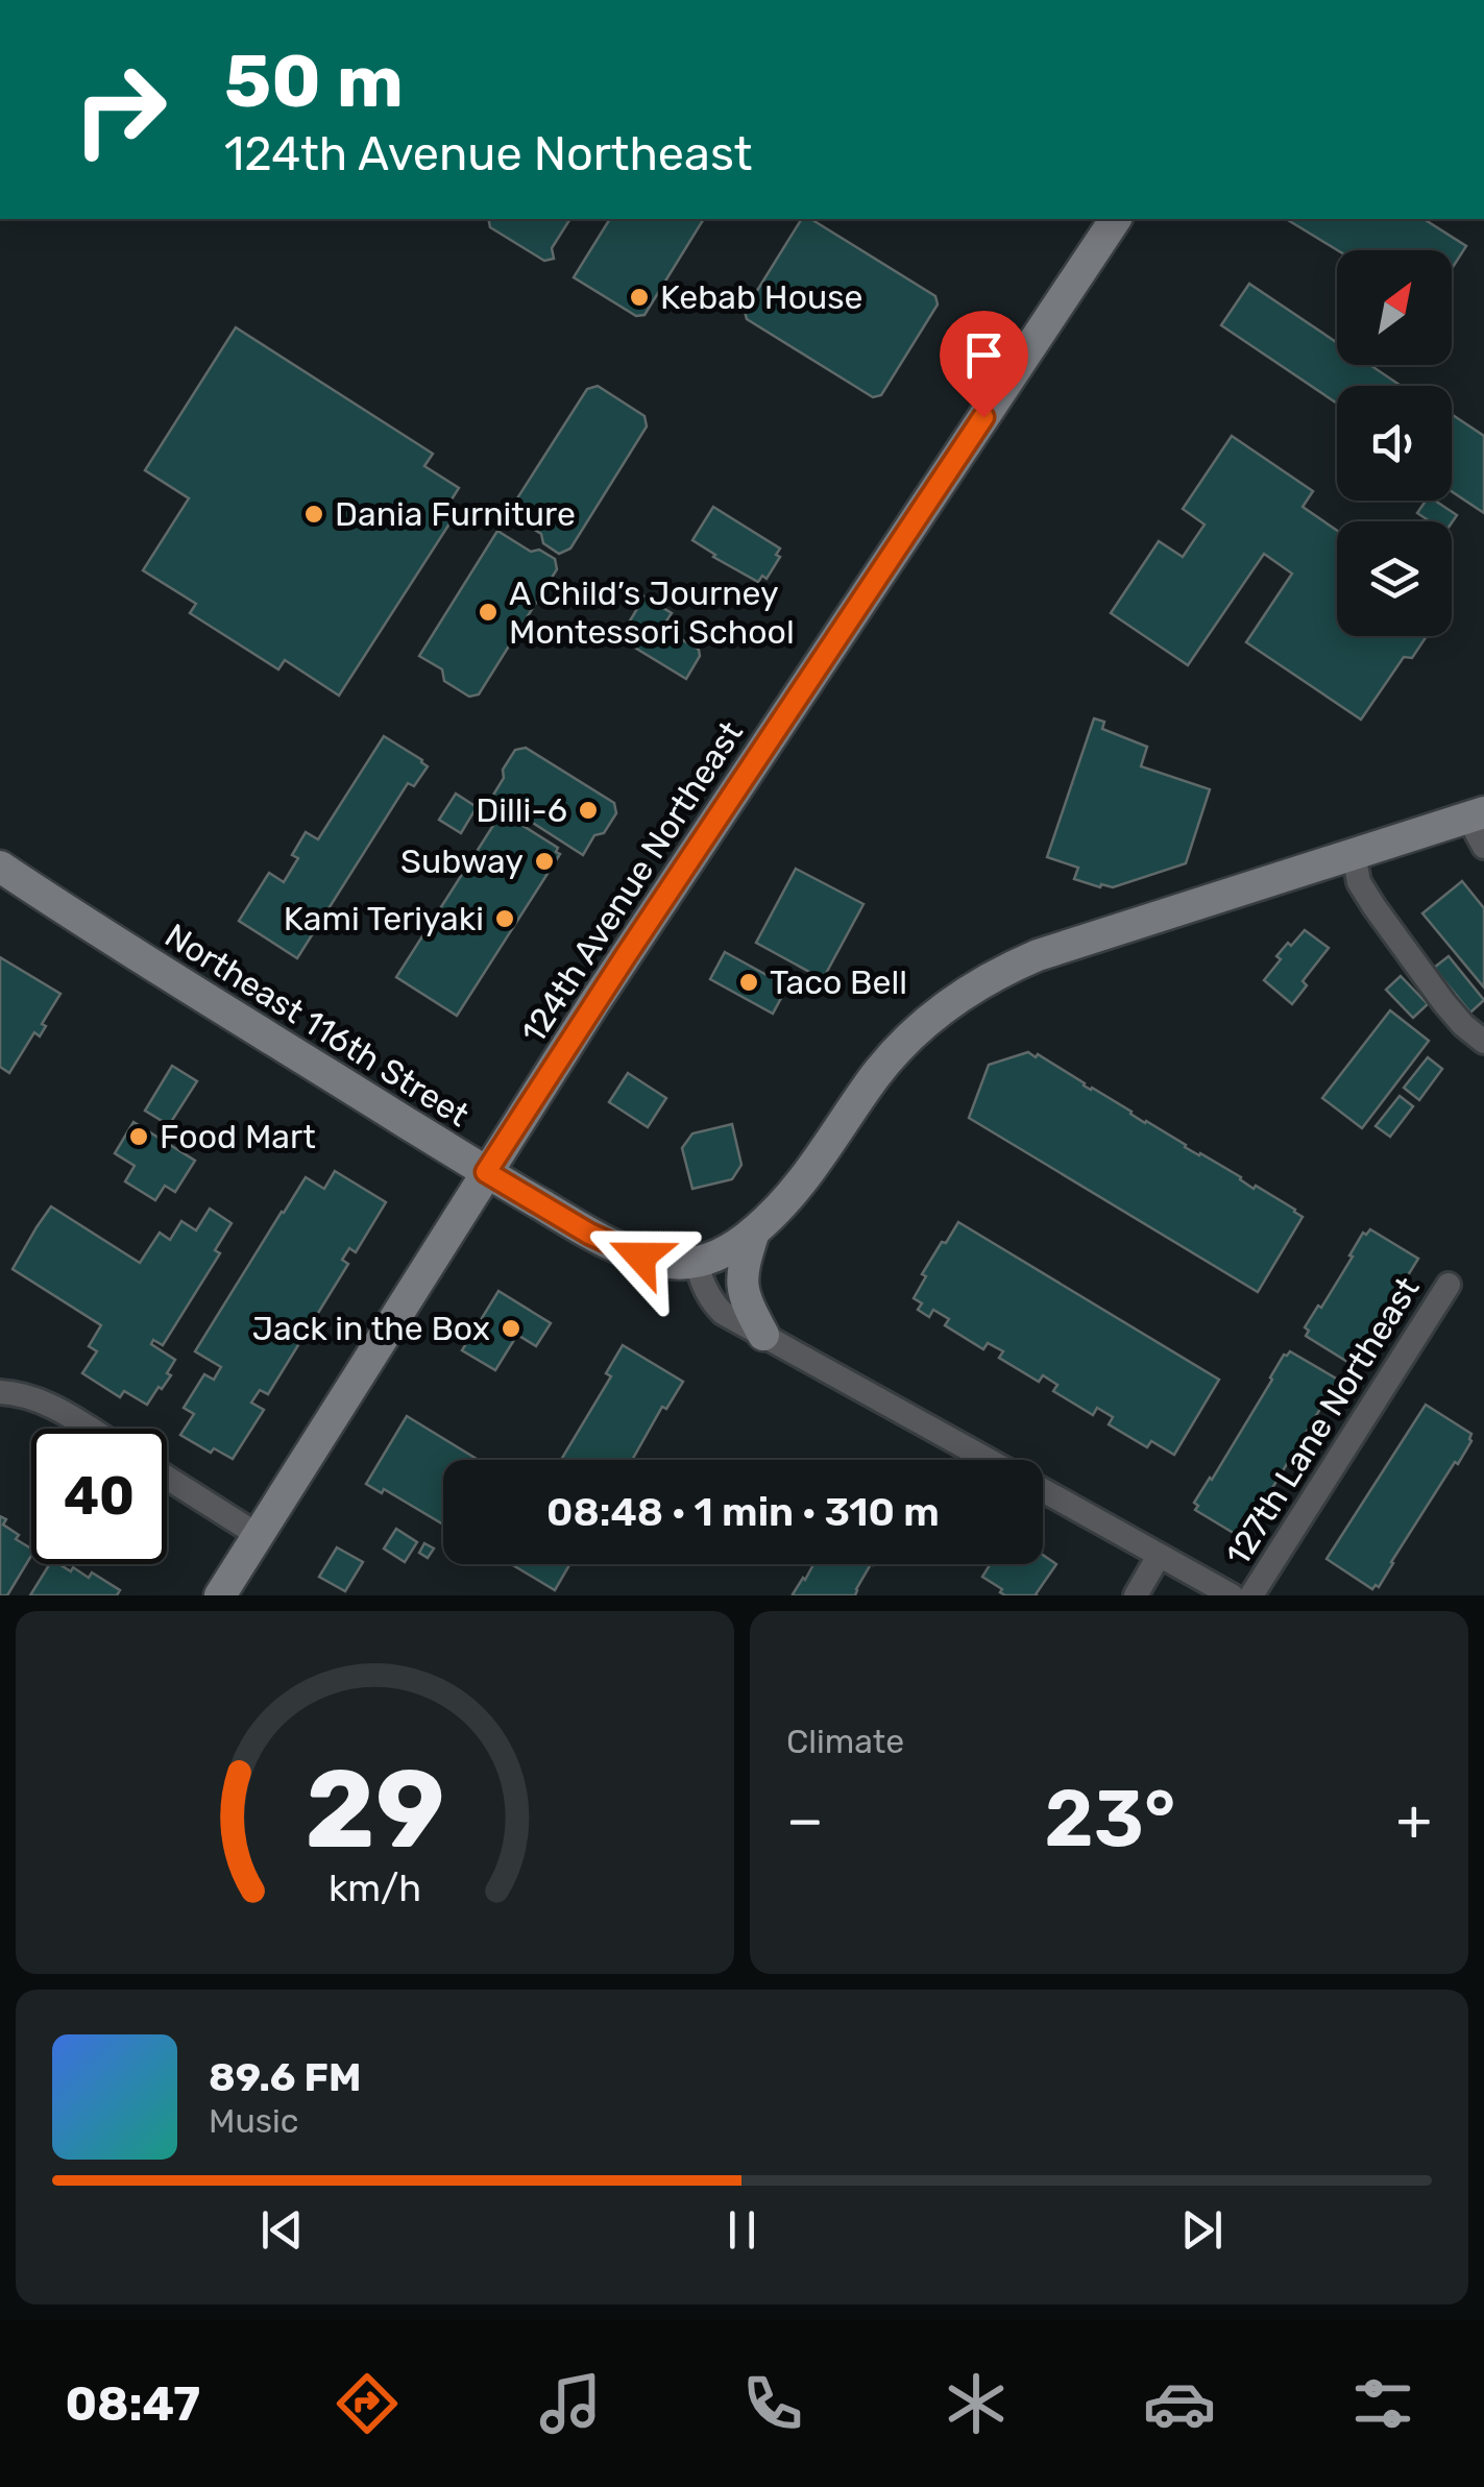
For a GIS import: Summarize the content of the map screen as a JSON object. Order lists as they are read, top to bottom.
{
  "streets": {
    "street": ["124th Avenue Northeast", "Northeast 116th Street", "127th Lane Northeast"]
  },
  "crossings": [
    ["124th Avenue Northeast", "Northeast 116th Street"]
  ],
  "places": [
    "Kebab House",
    "Dania Furniture",
    "A Child’s Journey Montessori School",
    "Dilli-6",
    "Subway",
    "Kami Teriyaki",
    "Taco Bell",
    "Food Mart",
    "Jack in the Box"
  ],
  "north": "top right",
  "page": {
    "turn": ["50 m", "124th Avenue Northeast"],
    "limit": "40",
    "trip": "08:48 · 1 min · 310 m",
    "tile": "Climate",
    "heat": ["−", "23°", "+"],
    "song": ["89.6 FM", "Music"],
    "tabs": "08:47",
    "gauge": ["29", "km/h"]
  }
}
